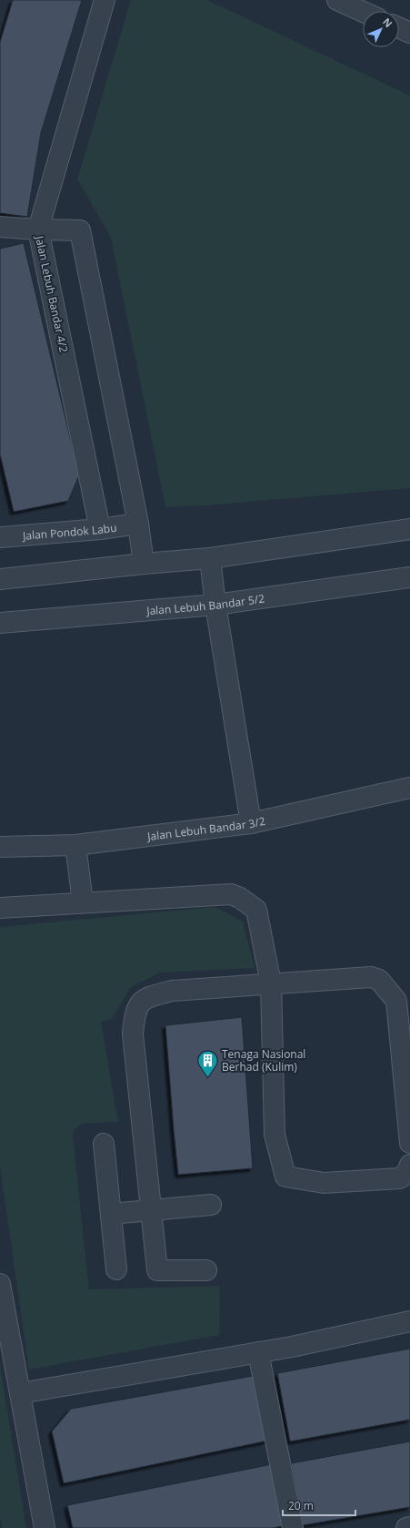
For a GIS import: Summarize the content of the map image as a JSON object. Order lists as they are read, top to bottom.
{
  "streets": {
    "street": [
      "Jalan Lebuh Bandar 4/2",
      "Jalan Pondok Labu",
      "Jalan Lebuh Bandar 5/2",
      "Jalan Lebuh Bandar 3/2"
    ]
  },
  "crossings": [
    ["Jalan Lebuh Bandar 4/2", "Jalan Pondok Labu"]
  ],
  "places": {
    "building": ["Tenaga Nasional Berhad (Kulim)"]
  },
  "scale_bar": "20 m",
  "north": "top right"
}
